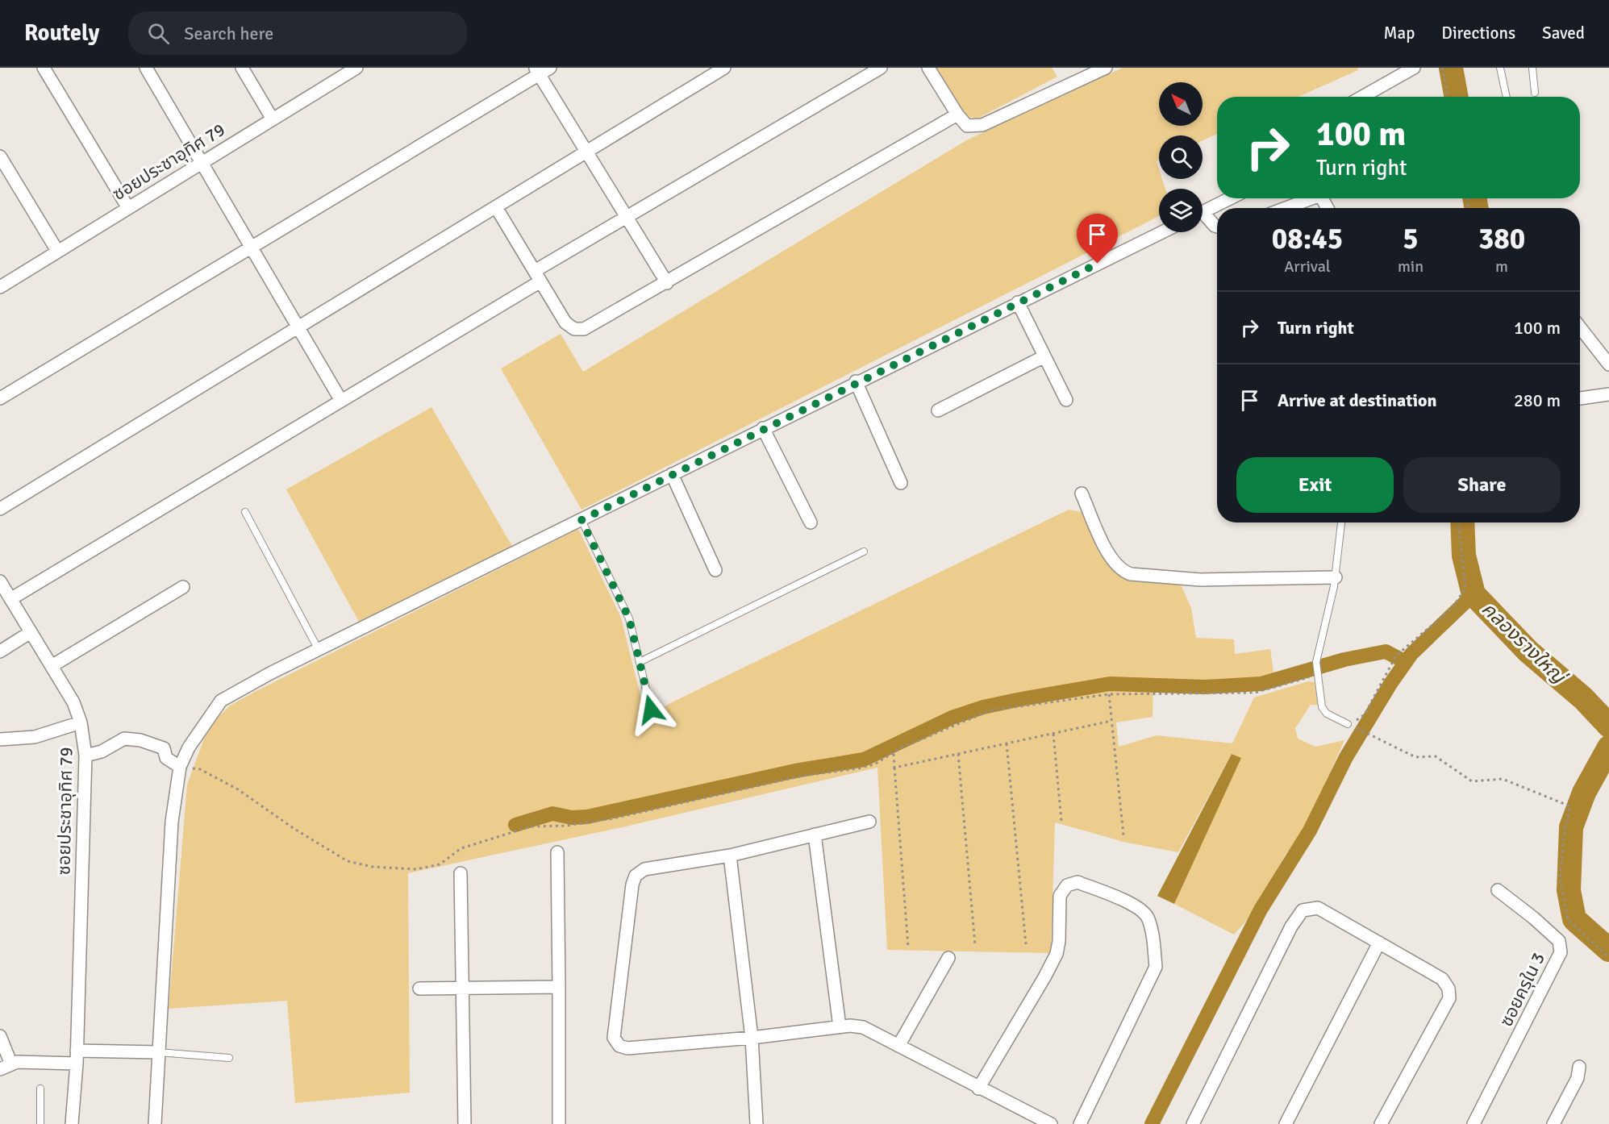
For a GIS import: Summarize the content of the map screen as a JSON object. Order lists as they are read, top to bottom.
{
  "streets": {
    "street": ["ซอยประชาอุทิศ 79", "ซอยครุใน 3"]
  },
  "water": ["คลองรางใหญ่"],
  "north": "top left",
  "page": {
    "header": "Routely",
    "search": "Search here",
    "nav": ["Map", "Directions", "Saved"],
    "turn": ["100 m", "Turn right"],
    "eta": [
      "08:45",
      "Arrival",
      "5",
      "min",
      "380",
      "m"
    ],
    "list": [
      {
        "name": "Turn right",
        "value": "100 m"
      },
      {
        "name": "Arrive at destination",
        "value": "280 m"
      }
    ],
    "buttons": ["Exit", "Share"]
  }
}
